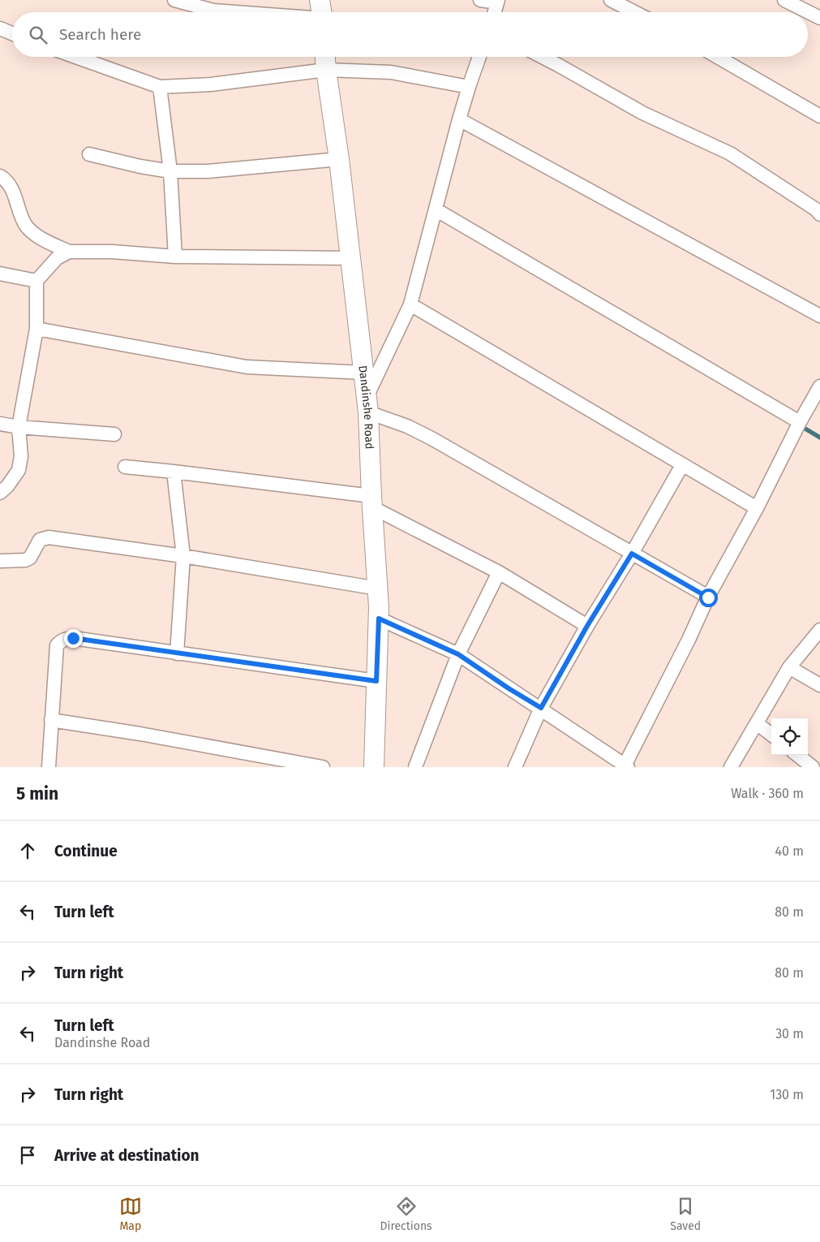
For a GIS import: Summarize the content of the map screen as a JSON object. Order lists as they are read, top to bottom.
{
  "streets": {
    "street": ["Dandinshe Road"]
  },
  "page": {
    "search": "Search here",
    "heading": ["5 min", "Walk · 360 m"],
    "list": [
      ["Continue", "40 m"],
      ["Turn left", "80 m"],
      ["Turn right", "80 m"],
      ["Turn left", "Dandinshe Road", "30 m"],
      ["Turn right", "130 m"],
      "Arrive at destination"
    ],
    "nav": ["Map", "Directions", "Saved"]
  }
}
